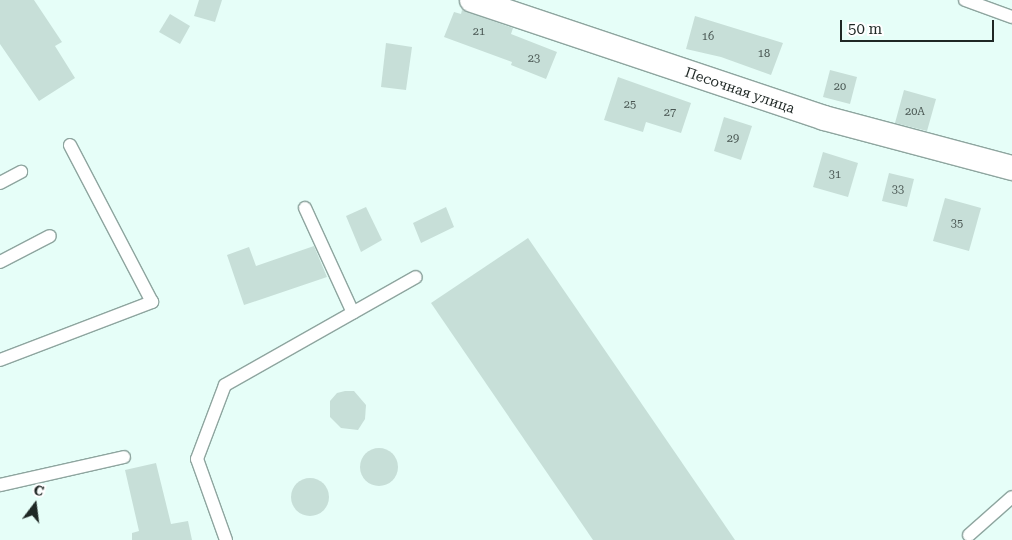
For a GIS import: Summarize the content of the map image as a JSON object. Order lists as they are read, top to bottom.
{
  "streets": {
    "street": ["Песочная улица"]
  },
  "house_numbers": [
    "21",
    "16",
    "18",
    "23",
    "20",
    "25",
    "20А",
    "27",
    "29",
    "31",
    "33",
    "35"
  ],
  "scale_bar": "50 m",
  "north": "top"
}
